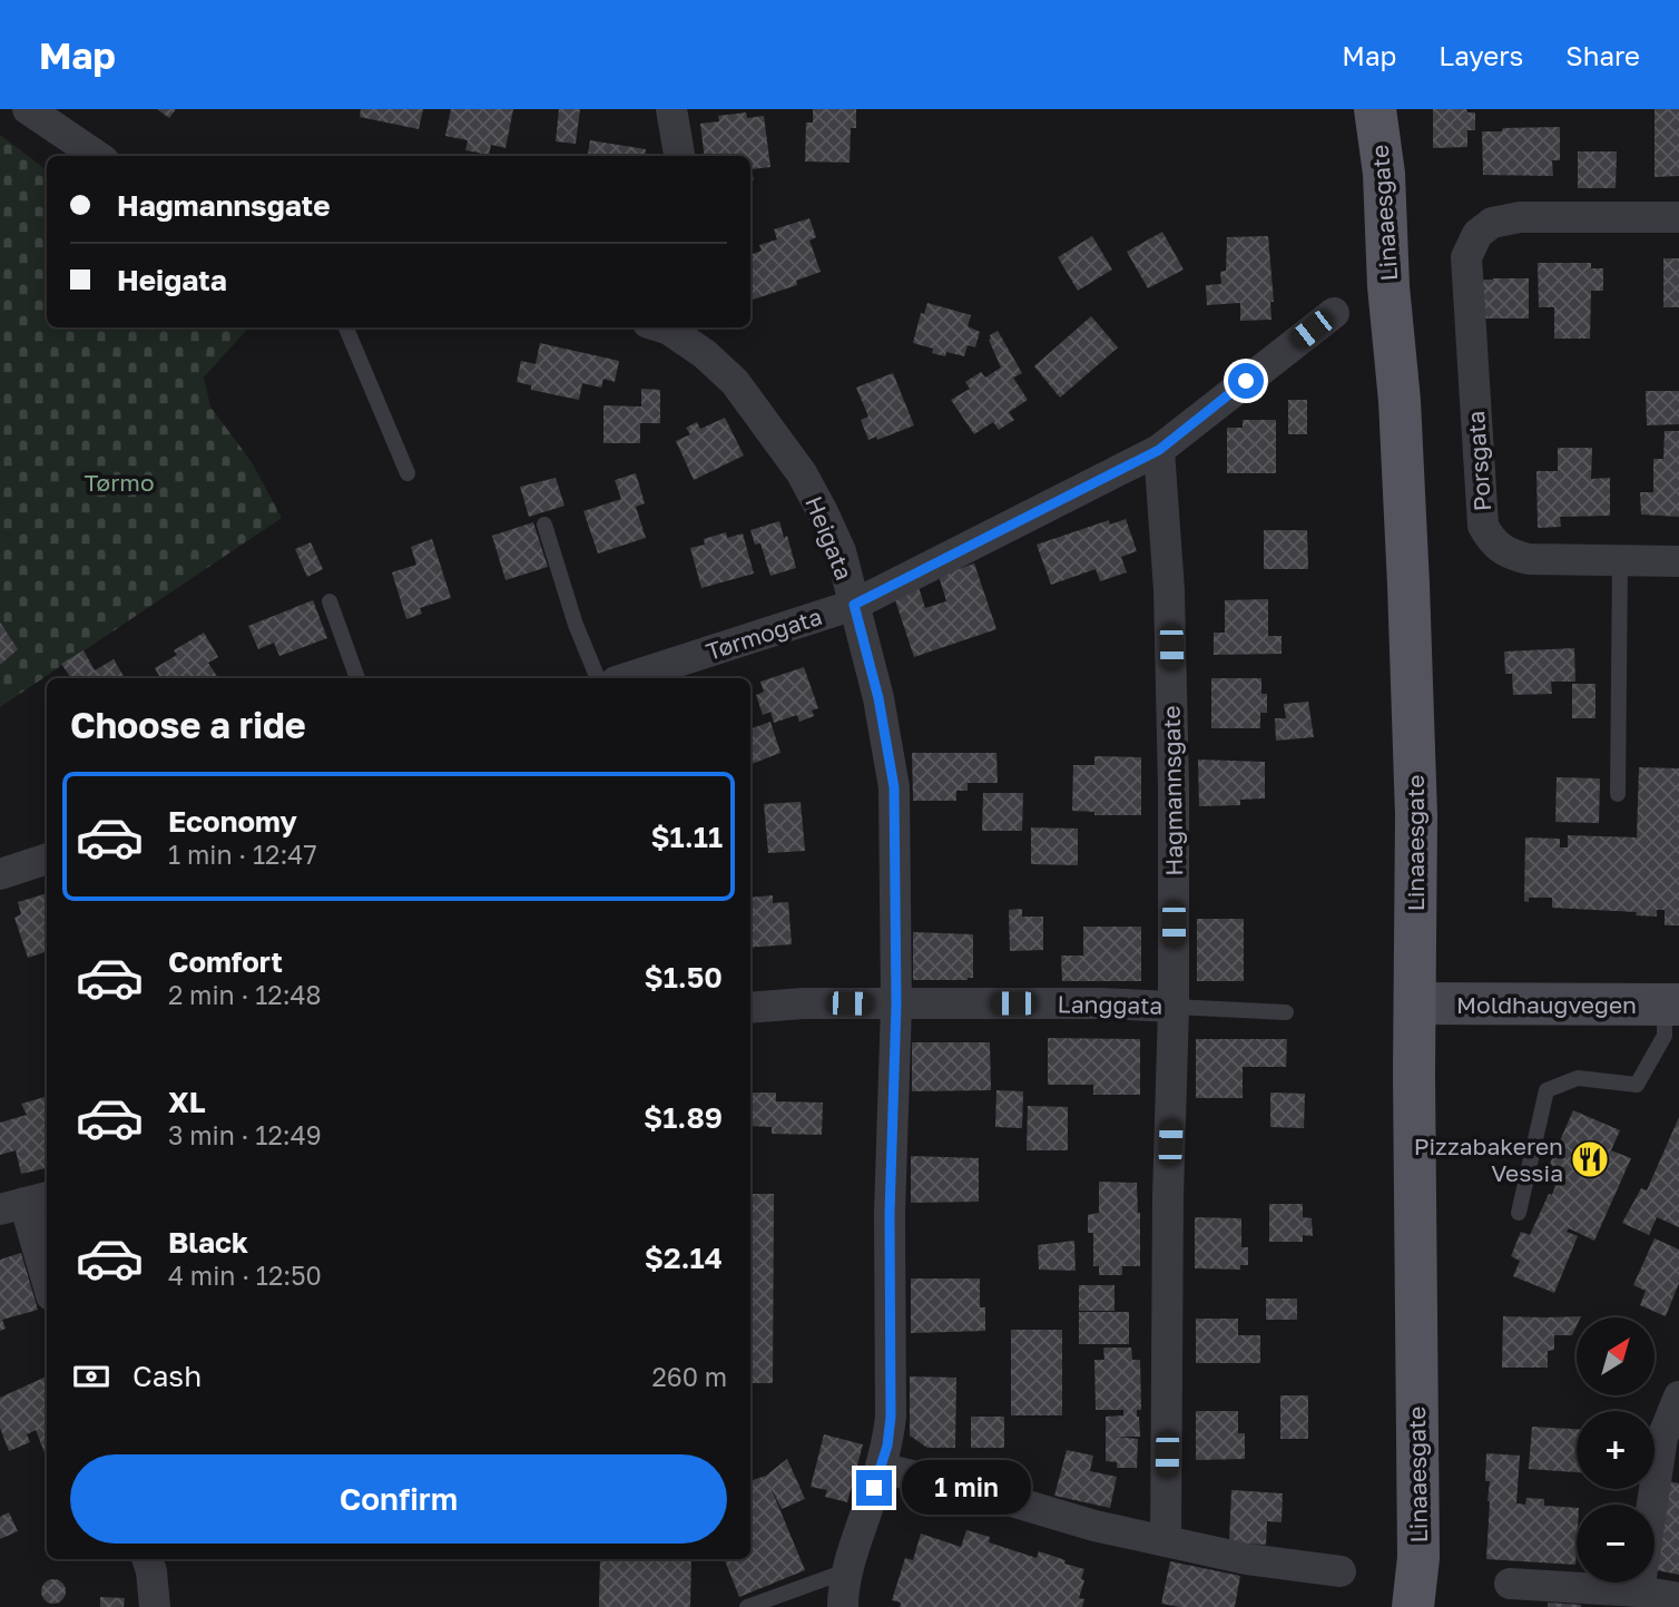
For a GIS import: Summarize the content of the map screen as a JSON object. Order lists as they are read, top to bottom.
{
  "streets": {
    "main road": ["Linaaesgate"],
    "street": [
      "Porsgata",
      "Heigata",
      "Tørmogata",
      "Hagmannsgate",
      "Langgata",
      "Moldhaugvegen"
    ]
  },
  "crossings": [
    ["Linaaesgate", "Moldhaugvegen"],
    ["Heigata", "Tørmogata"],
    ["Heigata", "Langgata"],
    ["Tørmogata", "Hagmannsgate"],
    ["Hagmannsgate", "Langgata"]
  ],
  "parks": ["Tørmo"],
  "places": {
    "restaurant": ["Pizzabakeren Vessia"]
  },
  "north": "top right",
  "page": {
    "header": "Map",
    "nav": ["Map", "Layers", "Share"],
    "banner": ["Hagmannsgate", "Heigata"],
    "heading": "Choose a ride",
    "list": [
      {
        "name": "Economy",
        "note": "1 min · 12:47",
        "value": "$1.11"
      },
      {
        "name": "Comfort",
        "note": "2 min · 12:48",
        "value": "$1.50"
      },
      {
        "name": "XL",
        "note": "3 min · 12:49",
        "value": "$1.89"
      },
      {
        "name": "Black",
        "note": "4 min · 12:50",
        "value": "$2.14"
      }
    ],
    "map_buttons": ["+", "−"],
    "pay": ["Cash", "260 m"],
    "buttons": "Confirm",
    "bubble": "1 min"
  }
}
